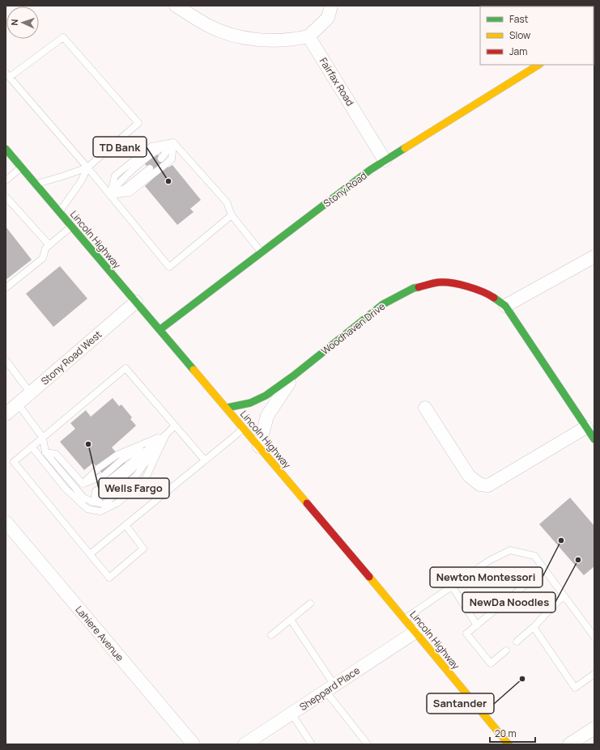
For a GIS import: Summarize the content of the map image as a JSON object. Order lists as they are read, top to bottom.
{
  "streets": {
    "street": [
      "Fairfax Road",
      "Stony Road",
      "Lincoln Highway",
      "Woodhaven Drive",
      "Stony Road West",
      "Lahiere Avenue",
      "Sheppard Place"
    ]
  },
  "crossings": [
    ["Fairfax Road", "Stony Road"],
    ["Stony Road", "Lincoln Highway"],
    ["Lincoln Highway", "Woodhaven Drive"],
    ["Lincoln Highway", "Stony Road West"],
    ["Lincoln Highway", "Sheppard Place"]
  ],
  "places": [
    "TD Bank",
    "Wells Fargo",
    "Newton Montessori",
    "NewDa Noodles",
    "Santander"
  ],
  "legend": ["Fast", "Slow", "Jam"],
  "scale_bar": "20 m",
  "north": "left"
}
